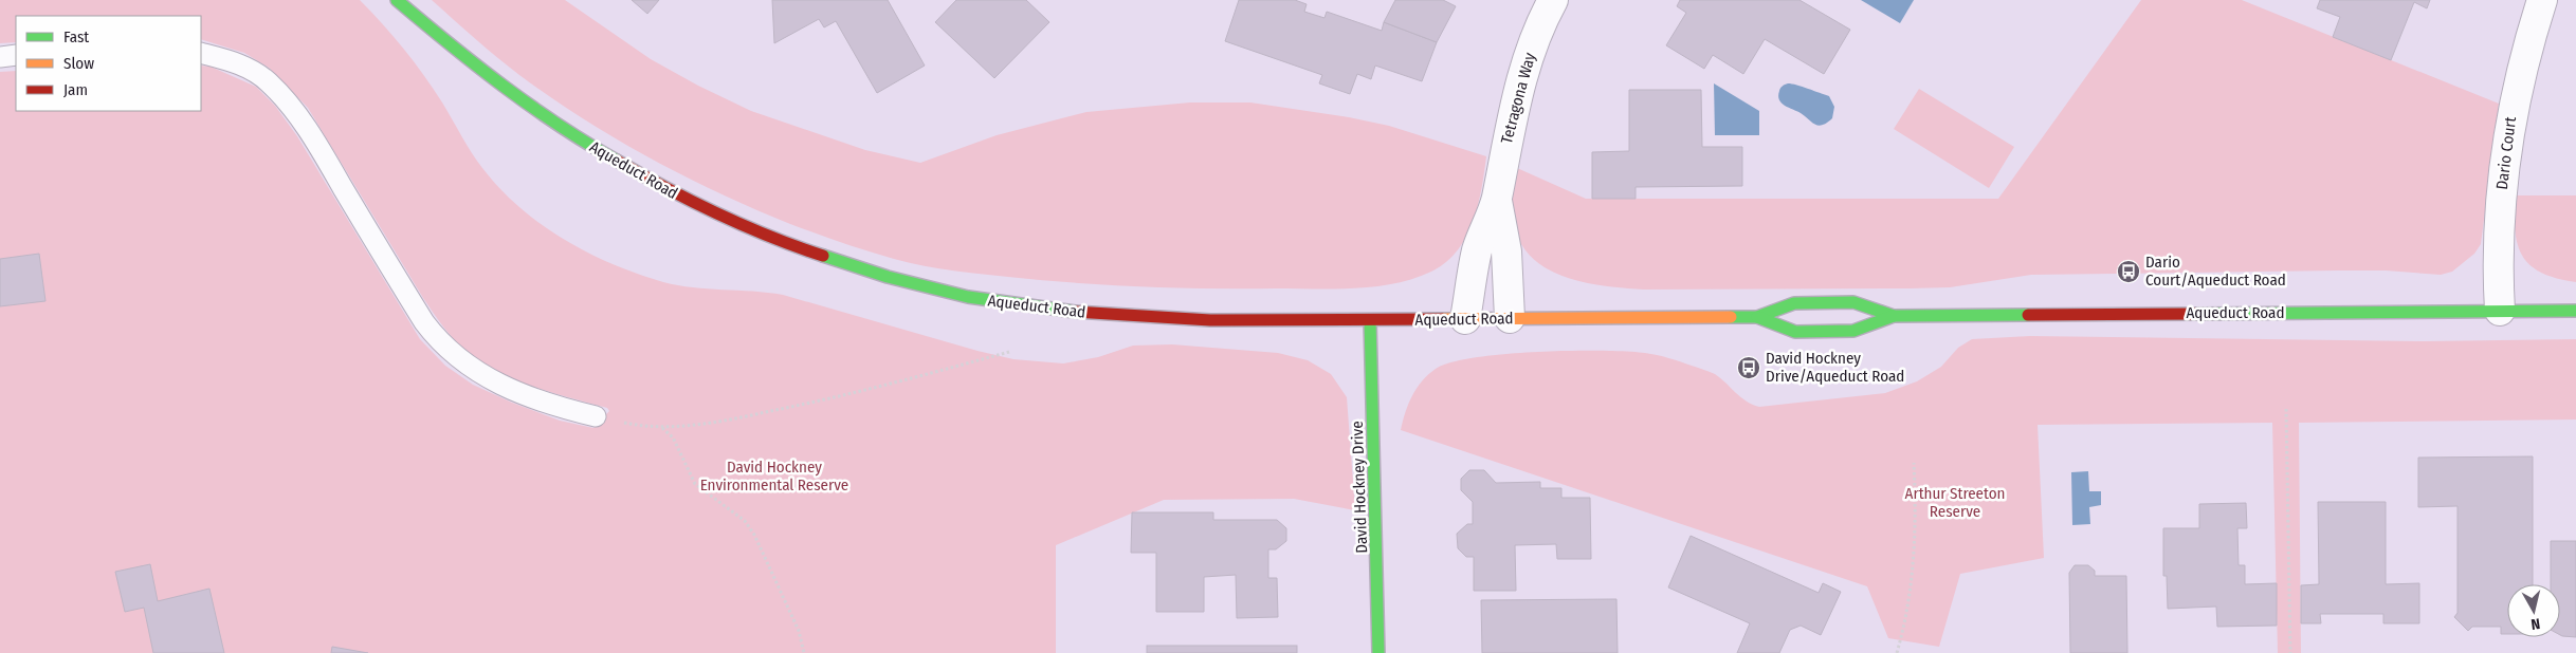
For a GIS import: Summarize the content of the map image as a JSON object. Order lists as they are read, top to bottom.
{
  "streets": {
    "main road": ["Aqueduct Road", "David Hockney Drive"],
    "street": ["Tetragona Way", "Dario Court"]
  },
  "crossings": [
    ["Tetragona Way", "Aqueduct Road"],
    ["Dario Court", "Aqueduct Road"],
    ["Aqueduct Road", "David Hockney Drive"]
  ],
  "parks": ["David Hockney Environmental Reserve", "Arthur Streeton Reserve"],
  "places": {
    "bus stop": ["Dario Court/Aqueduct Road", "David Hockney Drive/Aqueduct Road"]
  },
  "legend": ["Fast", "Slow", "Jam"],
  "north": "bottom"
}
